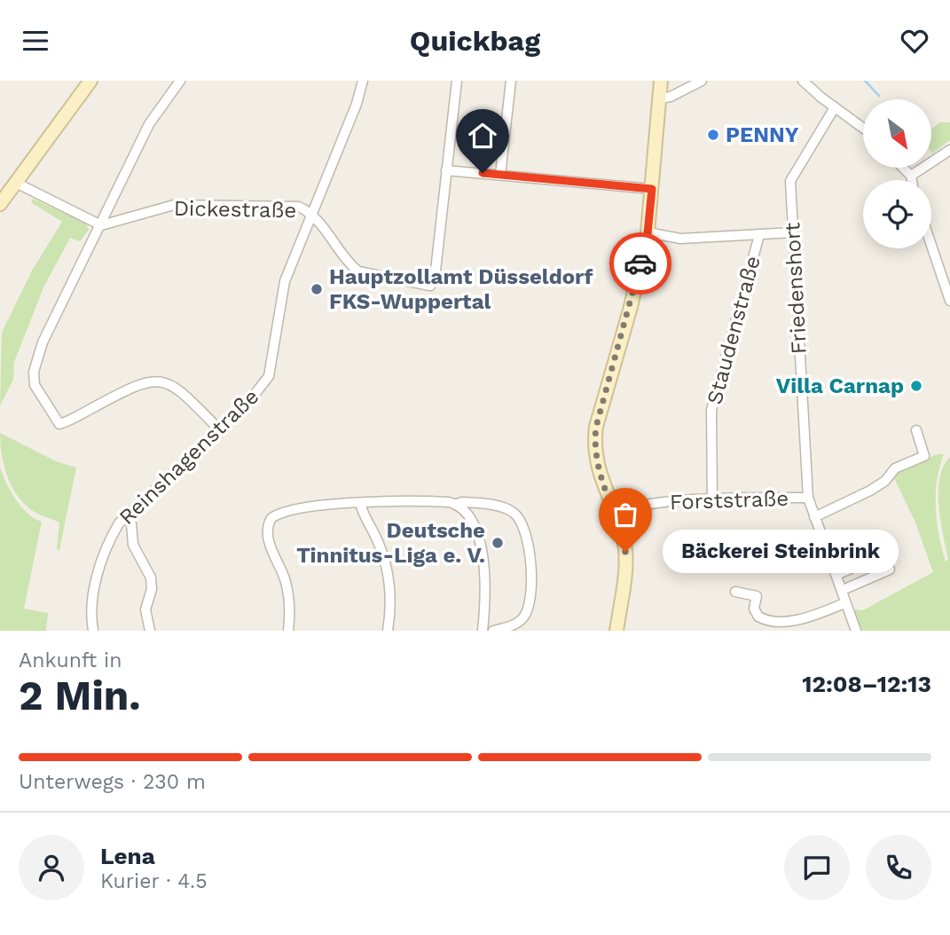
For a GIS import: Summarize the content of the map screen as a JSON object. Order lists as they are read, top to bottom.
{
  "streets": {
    "street": [
      "Dickestraße",
      "Friedenshort",
      "Staudenstraße",
      "Reinshagenstraße",
      "Forststraße"
    ]
  },
  "crossings": [
    ["Dickestraße", "Reinshagenstraße"],
    ["Friedenshort", "Forststraße"],
    ["Staudenstraße", "Forststraße"]
  ],
  "places": [
    "PENNY",
    "Hauptzollamt Düsseldorf FKS-Wuppertal",
    "Villa Carnap",
    "Deutsche Tinnitus-Liga e. V.",
    "Bäckerei Steinbrink"
  ],
  "north": "bottom right",
  "page": {
    "header": "Quickbag",
    "bubble": "Bäckerei Steinbrink",
    "heading": ["2 Min.", "Ankunft in", "12:08–12:13"],
    "panel": ["Lena", "Kurier · 4.5"],
    "bar": "Unterwegs · 230 m"
  }
}
